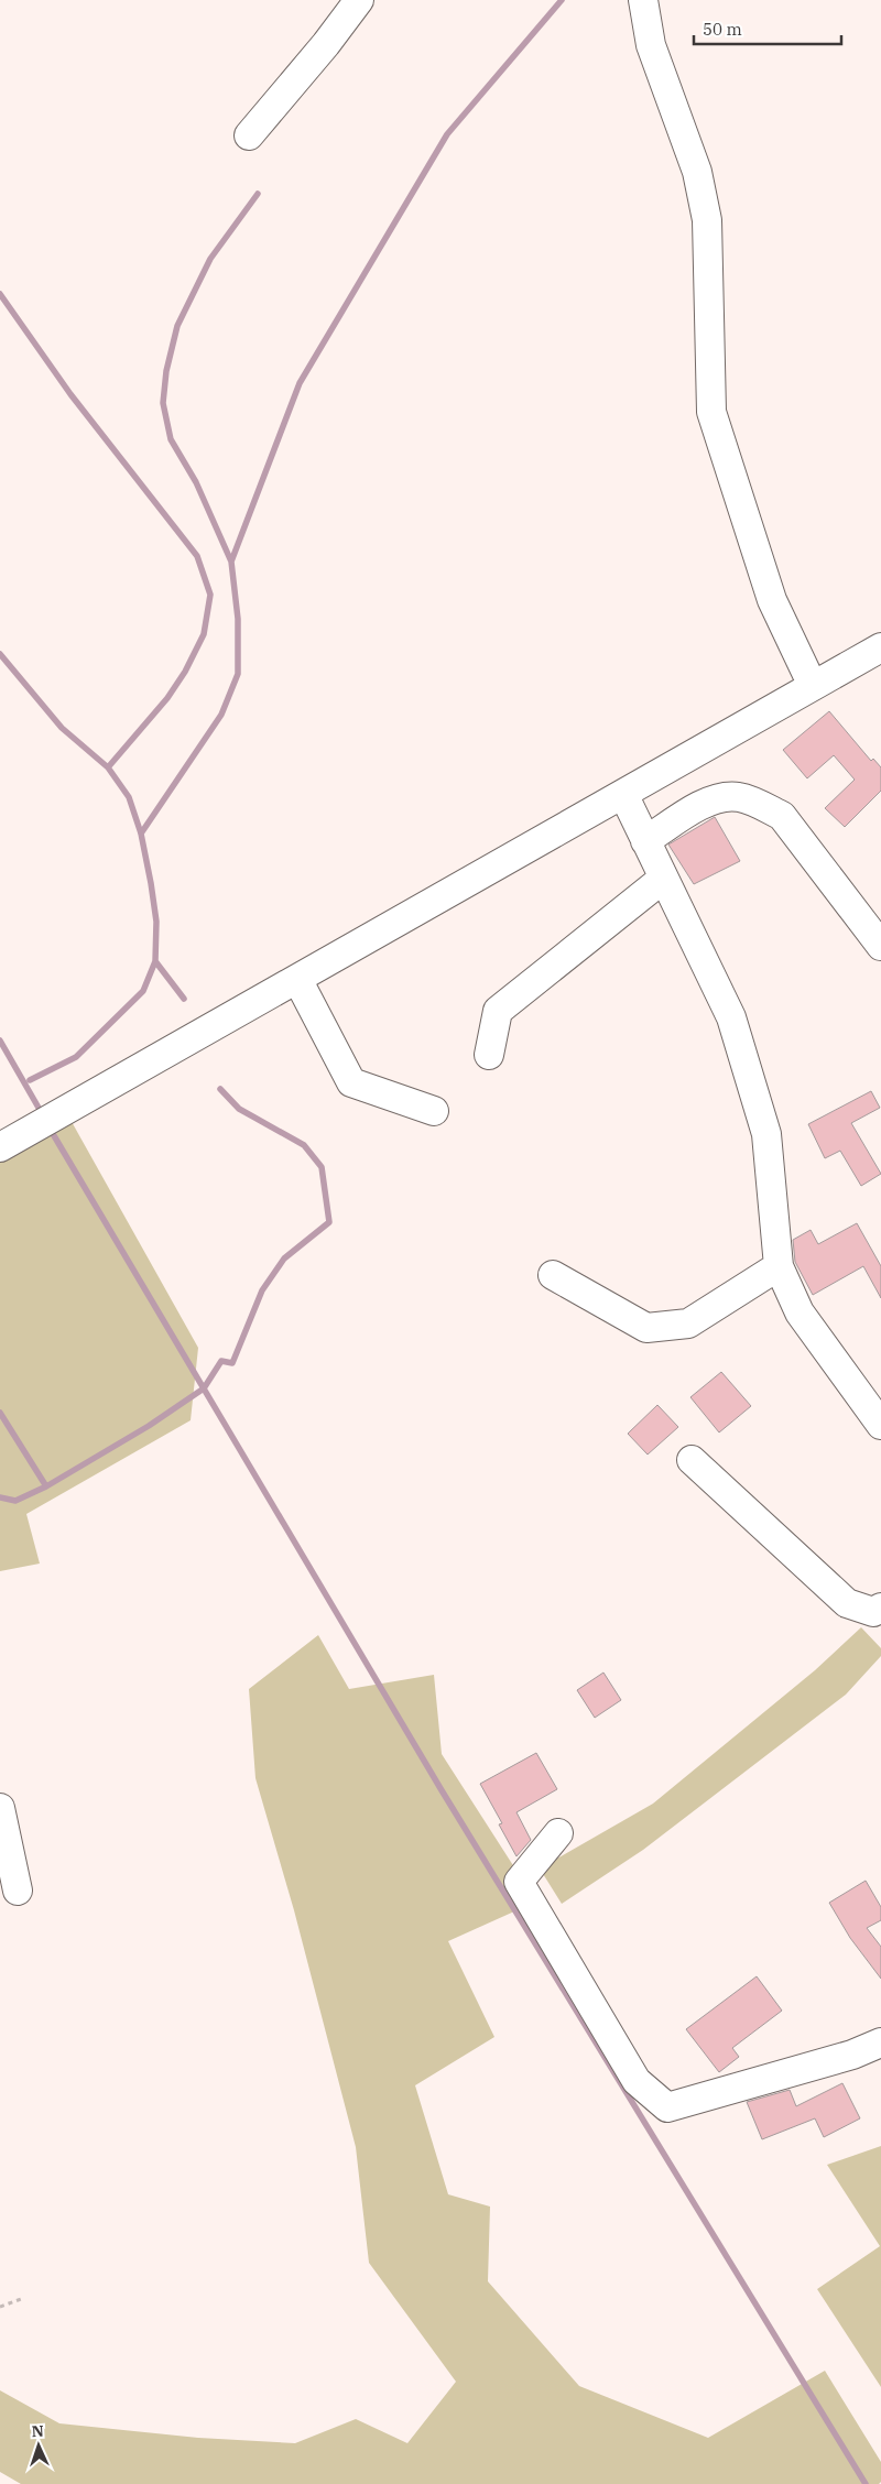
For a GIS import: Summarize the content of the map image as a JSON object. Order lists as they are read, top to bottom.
{
  "scale_bar": "50 m",
  "north": "top"
}
